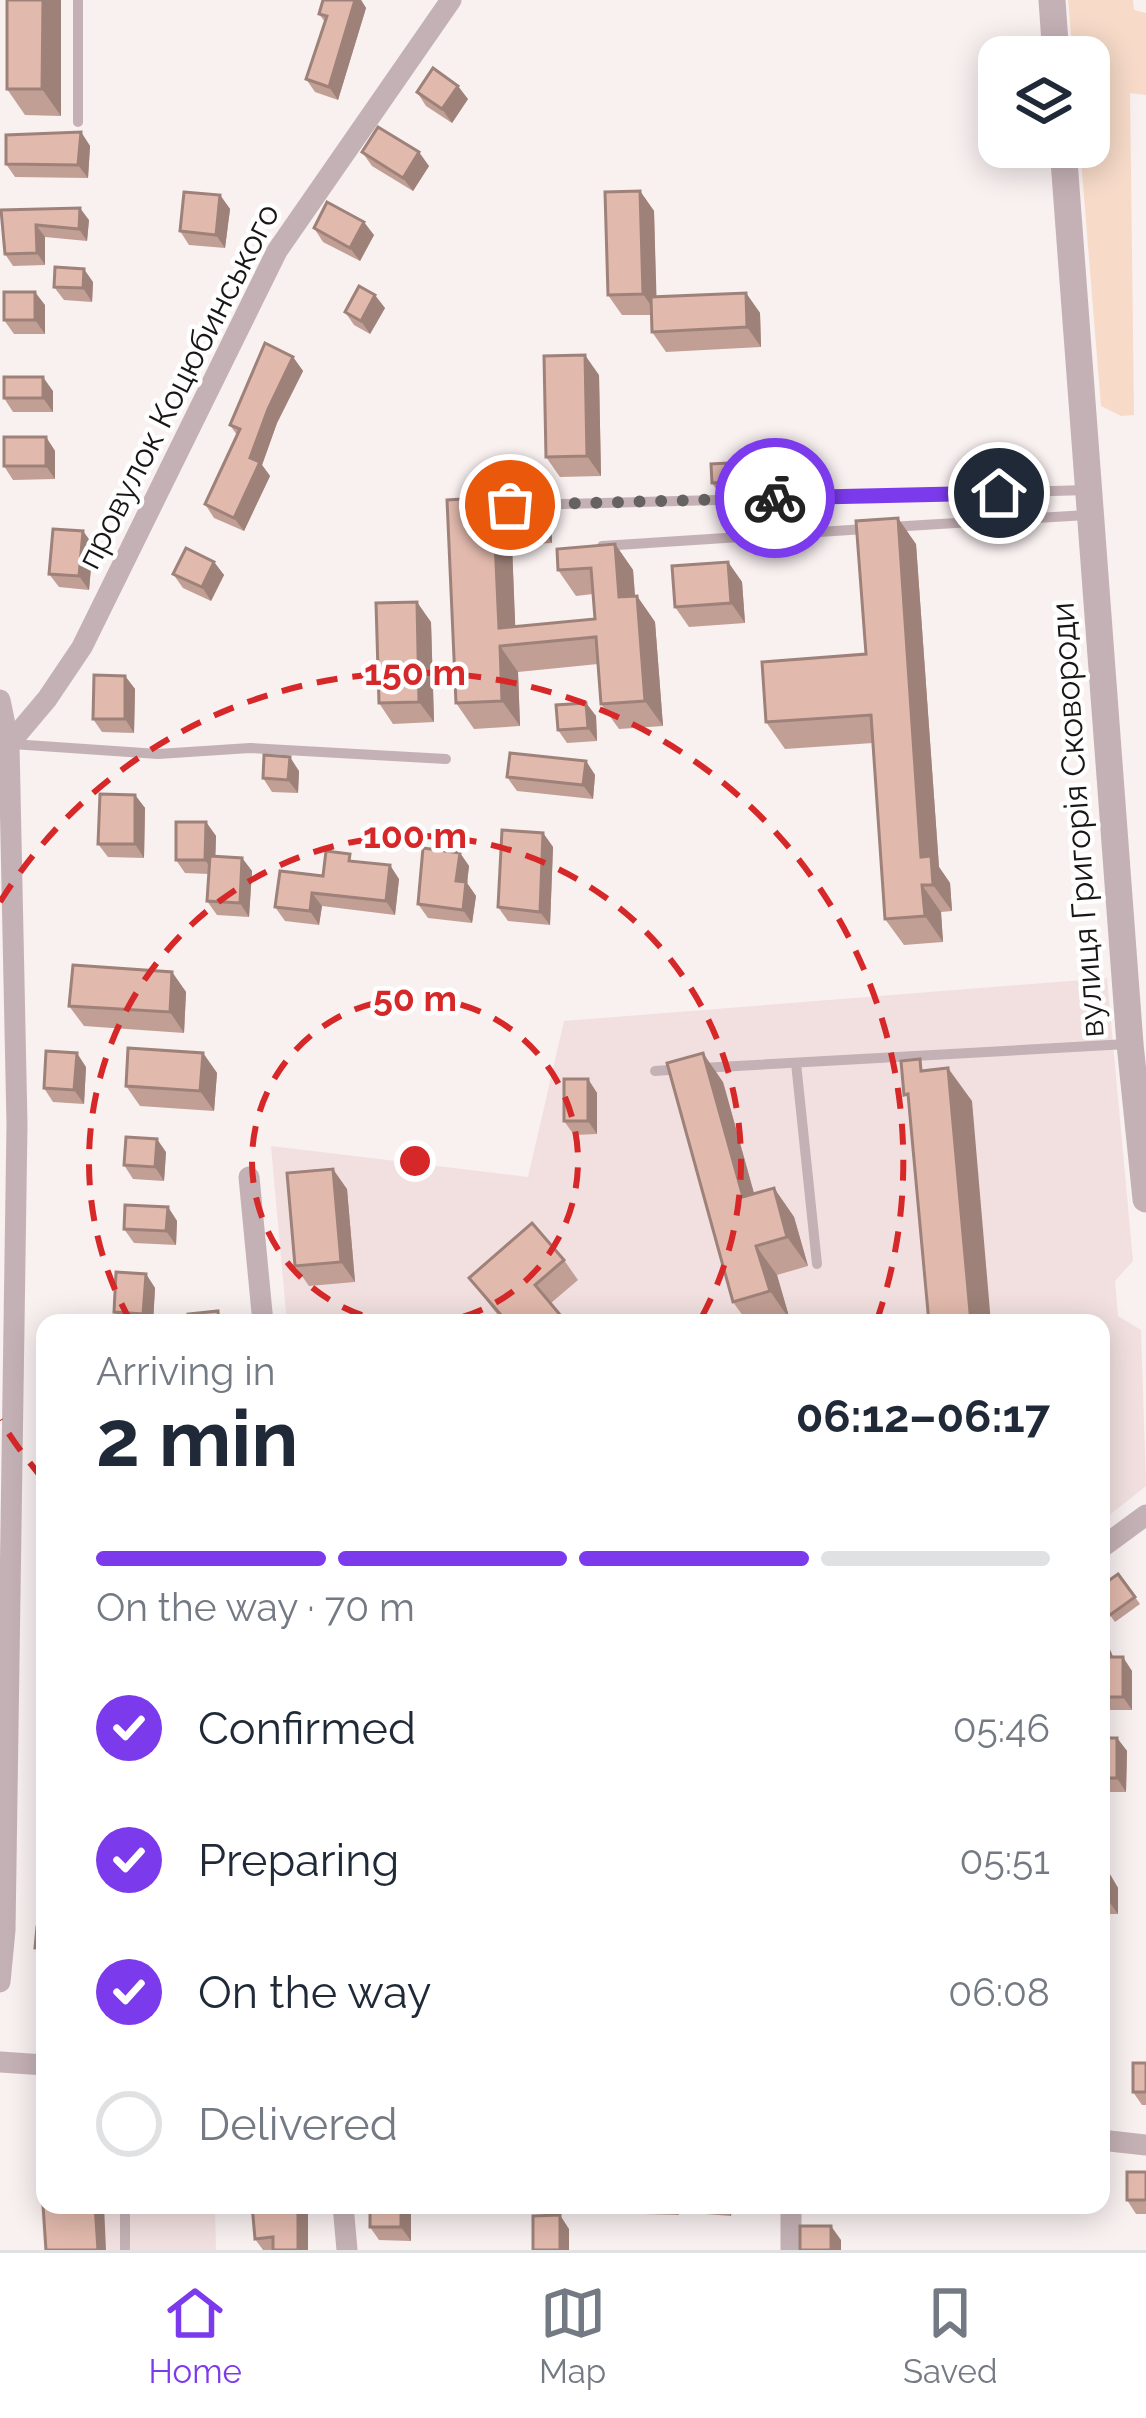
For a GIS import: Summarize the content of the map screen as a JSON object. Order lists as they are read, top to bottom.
{
  "streets": {
    "street": ["провулок Коцюбинського", "вулиця Григорія Сковороди"]
  },
  "page": {
    "heading": ["2 min", "Arriving in", "06:12–06:17"],
    "bar": "On the way · 70 m",
    "list": [
      ["Confirmed", "05:46"],
      ["Preparing", "05:51"],
      ["On the way", "06:08"],
      "Delivered"
    ],
    "tabs": ["Home", "Map", "Saved"]
  },
  "rings": ["150 m", "100 m", "50 m"]
}
